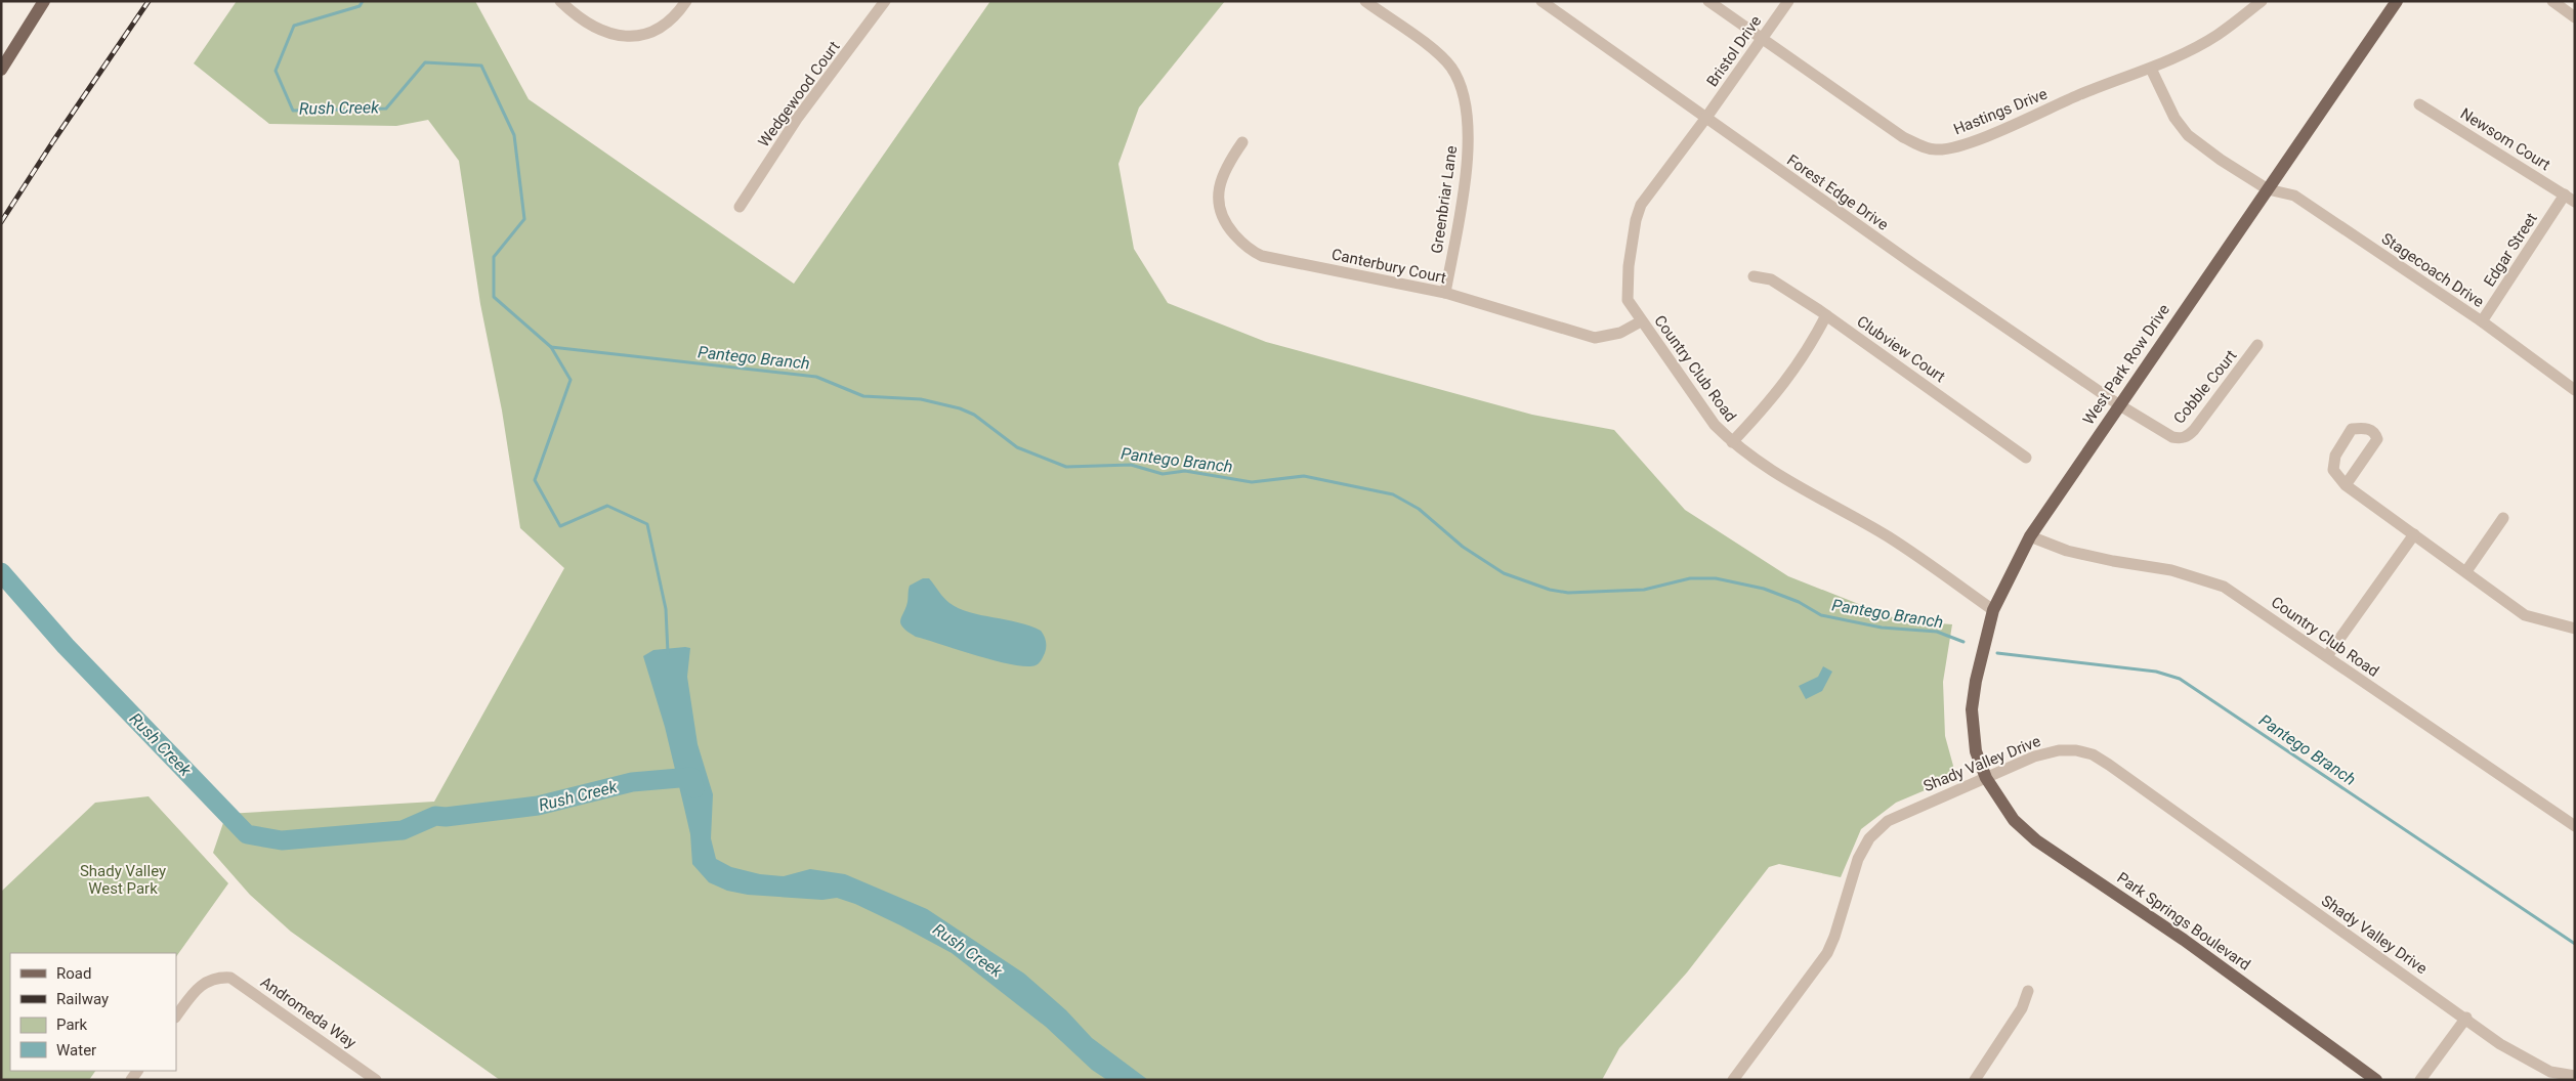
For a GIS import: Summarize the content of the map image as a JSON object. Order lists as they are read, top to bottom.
{
  "streets": {
    "main road": ["West Park Row Drive", "Park Springs Boulevard"],
    "street": [
      "Bristol Drive",
      "Wedgewood Court",
      "Hastings Drive",
      "Newsom Court",
      "Forest Edge Drive",
      "Greenbriar Lane",
      "Edgar Street",
      "Canterbury Court",
      "Stagecoach Drive",
      "Clubview Court",
      "Country Club Road",
      "Cobble Court",
      "Shady Valley Drive",
      "Andromeda Way"
    ]
  },
  "crossings": [
    ["Bristol Drive", "Hastings Drive"],
    ["Bristol Drive", "Forest Edge Drive"],
    ["Bristol Drive", "Country Club Road"],
    ["Hastings Drive", "Stagecoach Drive"],
    ["Newsom Court", "Edgar Street"],
    ["Forest Edge Drive", "West Park Row Drive"],
    ["Forest Edge Drive", "Country Club Road"],
    ["Forest Edge Drive", "Cobble Court"],
    ["Greenbriar Lane", "Canterbury Court"],
    ["Edgar Street", "Stagecoach Drive"],
    ["Canterbury Court", "Country Club Road"],
    ["Stagecoach Drive", "West Park Row Drive"],
    ["West Park Row Drive", "Country Club Road"],
    ["West Park Row Drive", "Cobble Court"],
    ["West Park Row Drive", "Shady Valley Drive"],
    ["West Park Row Drive", "Park Springs Boulevard"],
    ["Shady Valley Drive", "Park Springs Boulevard"]
  ],
  "water": ["Rush Creek", "Pantego Branch"],
  "parks": ["Shady Valley West Park"],
  "legend": [
    "Road",
    "Railway",
    "Park",
    "Water"
  ]
}
